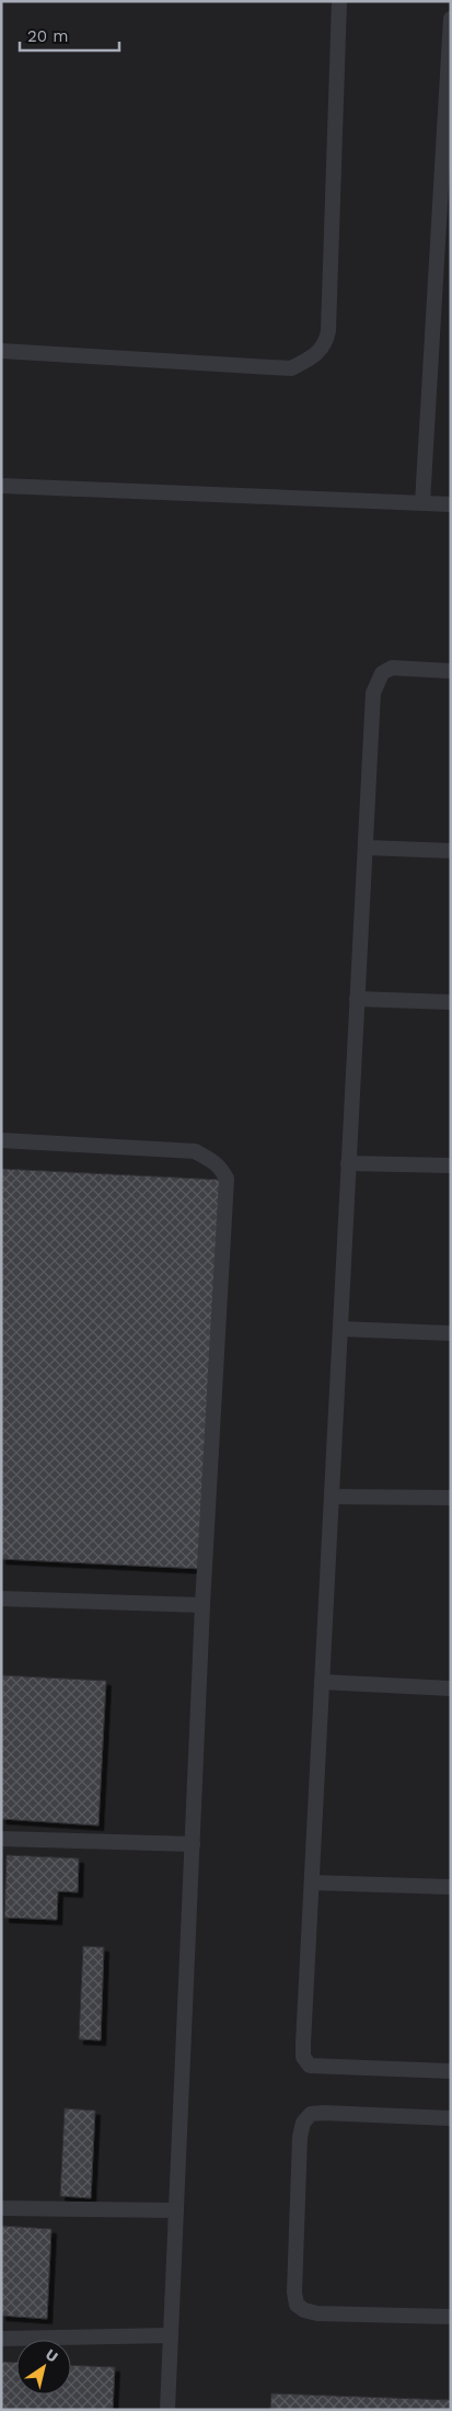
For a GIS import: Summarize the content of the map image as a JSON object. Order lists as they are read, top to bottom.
{
  "scale_bar": "20 m",
  "north": "top right"
}
